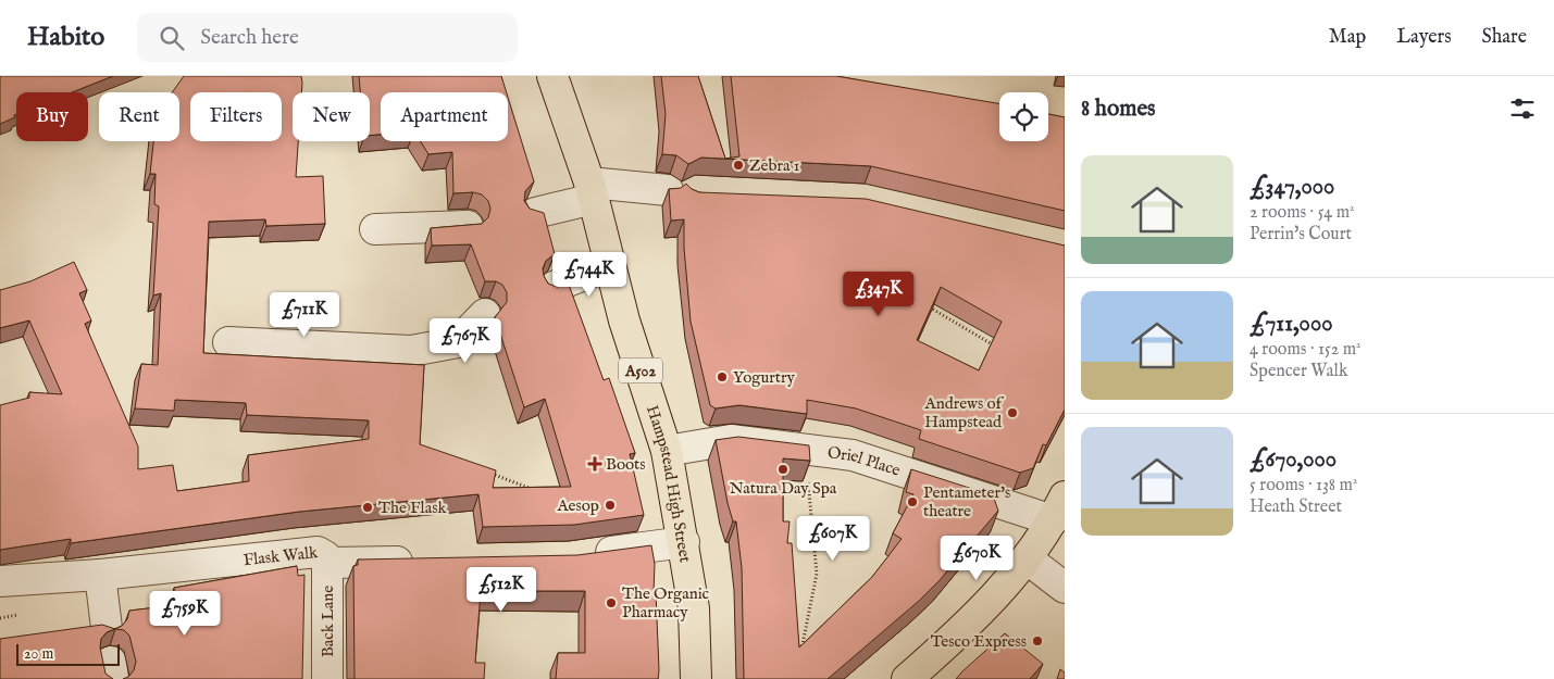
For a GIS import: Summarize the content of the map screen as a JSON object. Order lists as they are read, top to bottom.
{
  "streets": {
    "main road": ["A502", "Hampstead High Street"],
    "street": ["Oriel Place", "Flask Walk", "Back Lane"]
  },
  "crossings": [
    ["Oriel Place", "Hampstead High Street"],
    ["Flask Walk", "Back Lane"]
  ],
  "places": {
    "other": [
      "Zebra 1",
      "Yogurtry",
      "Andrews of Hampstead",
      "Natura Day Spa",
      "Pentameter's theatre",
      "Aesop",
      "The Flask",
      "The Organic Pharmacy",
      "Tesco Express"
    ],
    "health": ["Boots"]
  },
  "scale_bar": "20 m",
  "page": {
    "header": "Habito",
    "search": "Search here",
    "nav": ["Map", "Layers", "Share"],
    "heading": "8 homes",
    "chip": [
      "Buy",
      "Rent",
      "Filters",
      "New",
      "Apartment"
    ],
    "list": [
      {
        "name": "£347,000",
        "note": "2 rooms · 54 m² · Perrin's Court"
      },
      {
        "name": "£711,000",
        "note": "4 rooms · 152 m² · Spencer Walk"
      },
      {
        "name": "£670,000",
        "note": "5 rooms · 138 m² · Heath Street"
      }
    ],
    "price": [
      "£744K",
      "£347K",
      "£711K",
      "£767K",
      "£607K",
      "£670K",
      "£512K",
      "£759K"
    ],
    "scale": "20 m"
  }
}
